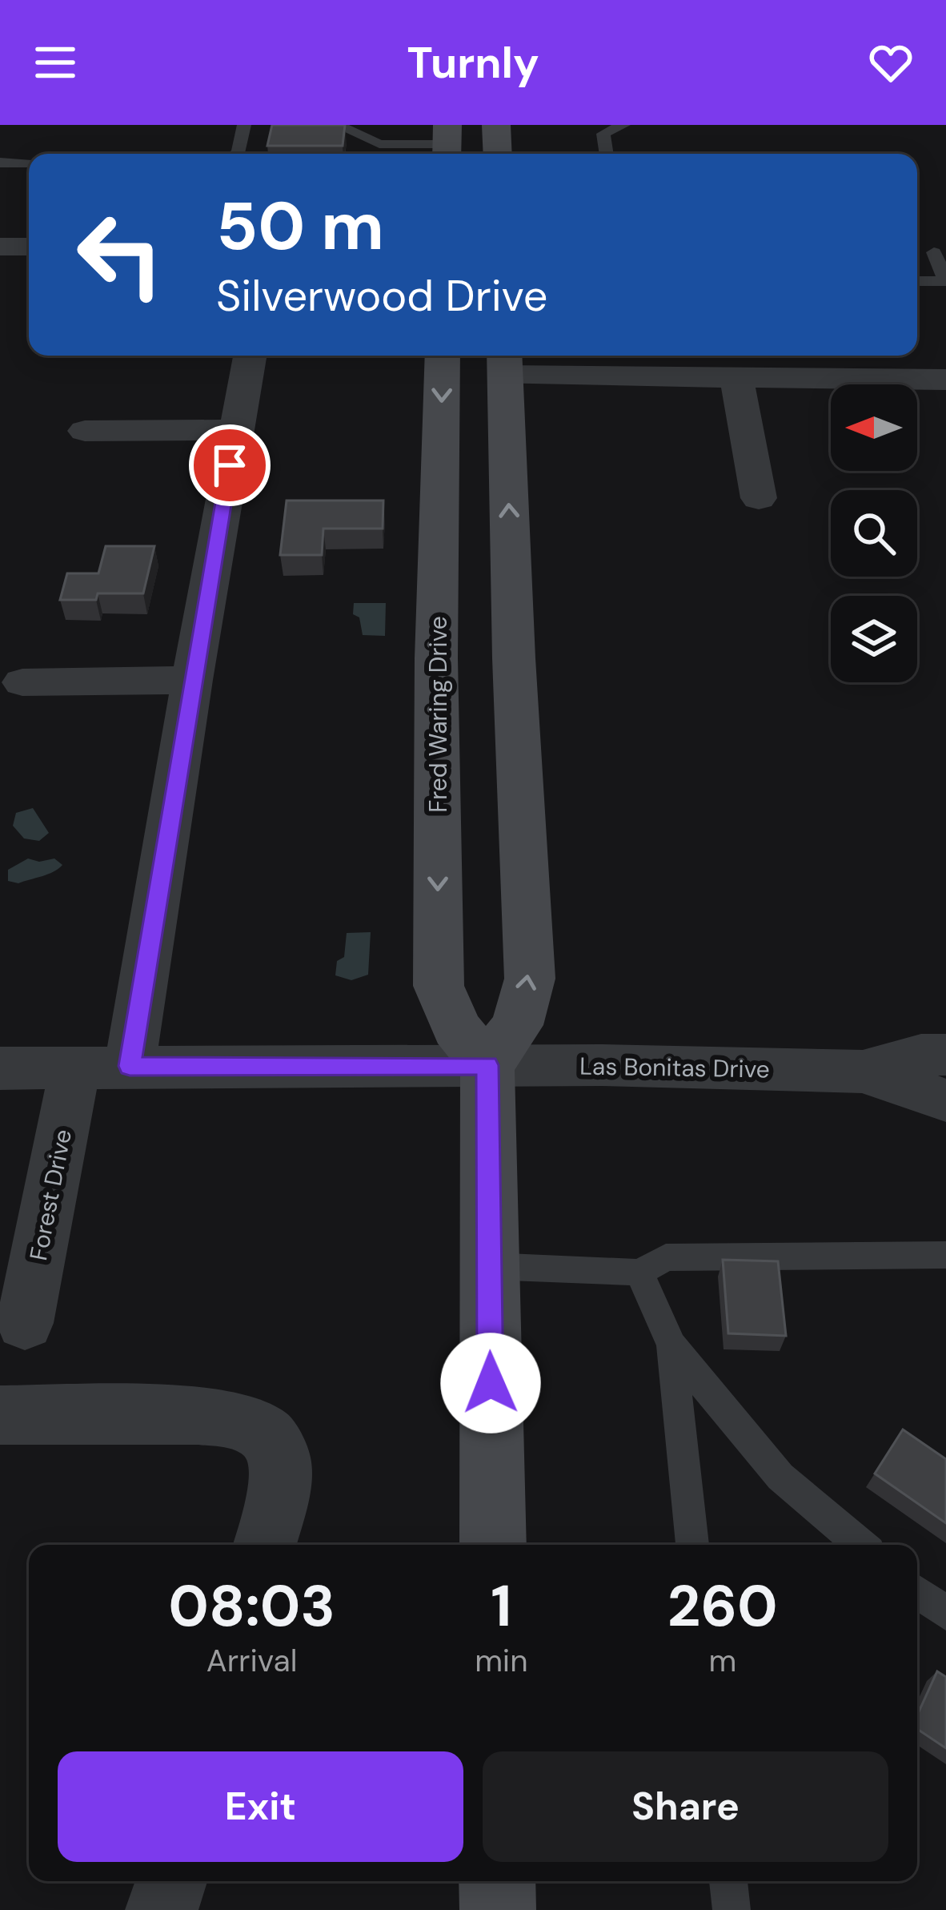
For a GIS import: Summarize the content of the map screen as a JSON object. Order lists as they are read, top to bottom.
{
  "streets": {
    "main road": ["Fred Waring Drive"],
    "street": ["Las Bonitas Drive", "Forest Drive"]
  },
  "crossings": [
    ["Fred Waring Drive", "Las Bonitas Drive"],
    ["Las Bonitas Drive", "Forest Drive"]
  ],
  "north": "left",
  "page": {
    "header": "Turnly",
    "turn": ["50 m", "Silverwood Drive"],
    "eta": [
      "08:03",
      "Arrival",
      "1",
      "min",
      "260",
      "m"
    ],
    "buttons": ["Exit", "Share"]
  }
}
